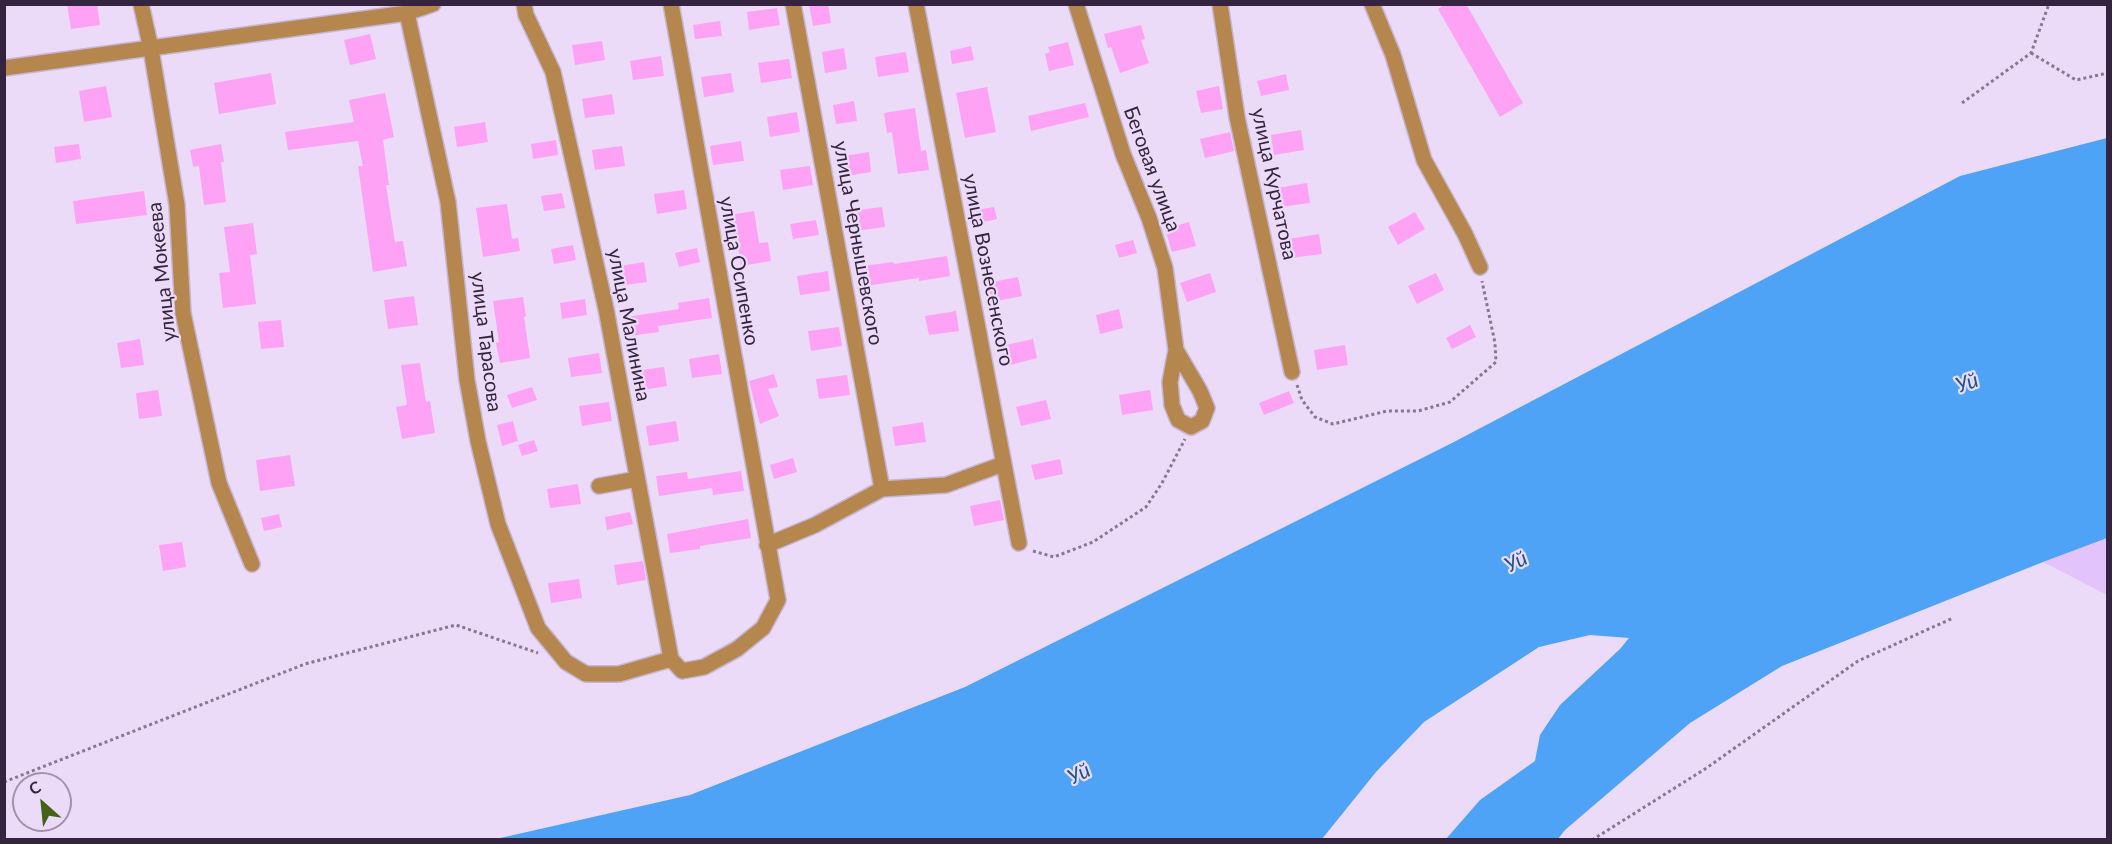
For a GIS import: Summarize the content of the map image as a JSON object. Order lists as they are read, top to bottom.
{
  "streets": {
    "street": [
      "Беговая улица",
      "улица Курчатова",
      "улица Чернышевского",
      "улица Вознесенского",
      "улица Осипенко",
      "улица Мокеева",
      "улица Малинина",
      "улица Тарасова"
    ]
  },
  "crossings": [
    ["улица Осипенко", "улица Малинина"]
  ],
  "water": ["Уй"],
  "north": "top left"
}
